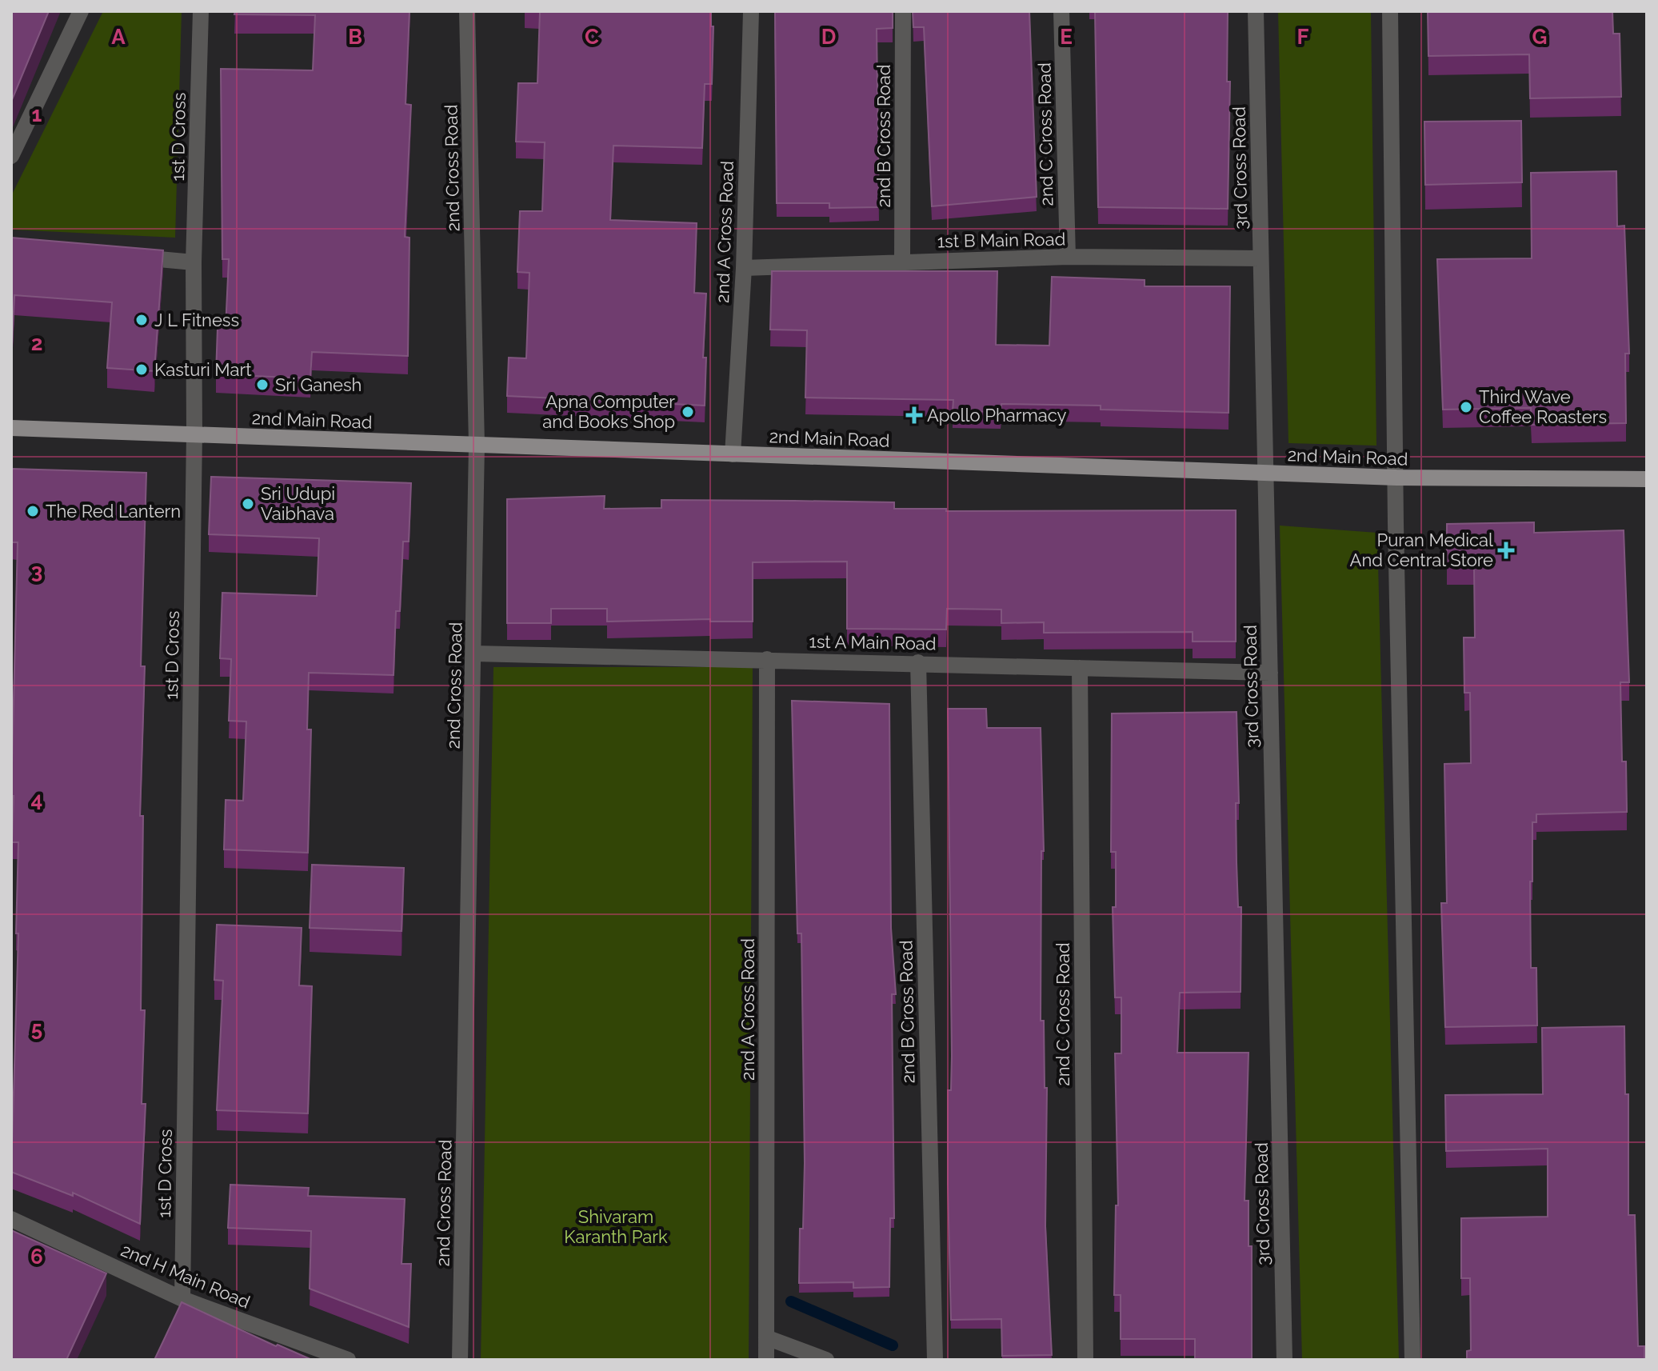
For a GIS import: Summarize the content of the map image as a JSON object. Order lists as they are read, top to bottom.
{
  "streets": {
    "main road": ["2nd Main Road"],
    "street": [
      "2nd C Cross Road",
      "2nd B Cross Road",
      "1st D Cross",
      "2nd Cross Road",
      "3rd Cross Road",
      "2nd A Cross Road",
      "1st B Main Road",
      "1st A Main Road",
      "2nd H Main Road"
    ]
  },
  "crossings": [
    ["2nd C Cross Road", "1st B Main Road"],
    ["2nd C Cross Road", "1st A Main Road"],
    ["2nd B Cross Road", "1st B Main Road"],
    ["2nd B Cross Road", "1st A Main Road"],
    ["1st D Cross", "2nd Main Road"],
    ["1st D Cross", "2nd H Main Road"],
    ["2nd Cross Road", "2nd Main Road"],
    ["2nd Cross Road", "1st A Main Road"],
    ["3rd Cross Road", "1st B Main Road"],
    ["3rd Cross Road", "2nd Main Road"],
    ["3rd Cross Road", "1st A Main Road"],
    ["2nd A Cross Road", "1st B Main Road"],
    ["2nd A Cross Road", "2nd Main Road"],
    ["2nd A Cross Road", "1st A Main Road"]
  ],
  "parks": ["Shivaram Karanth Park"],
  "places": {
    "other": [
      "J L Fitness",
      "Kasturi Mart",
      "Sri Ganesh",
      "Third Wave Coffee Roasters",
      "Apna Computer and Books Shop",
      "Sri Udupi Vaibhava",
      "The Red Lantern"
    ],
    "health": ["Apollo Pharmacy", "Puran Medical And Central Store"]
  },
  "grid": {
    "columns": [
      "A",
      "B",
      "C",
      "D",
      "E",
      "F",
      "G"
    ],
    "rows": [
      "1",
      "2",
      "3",
      "4",
      "5",
      "6"
    ]
  }
}
